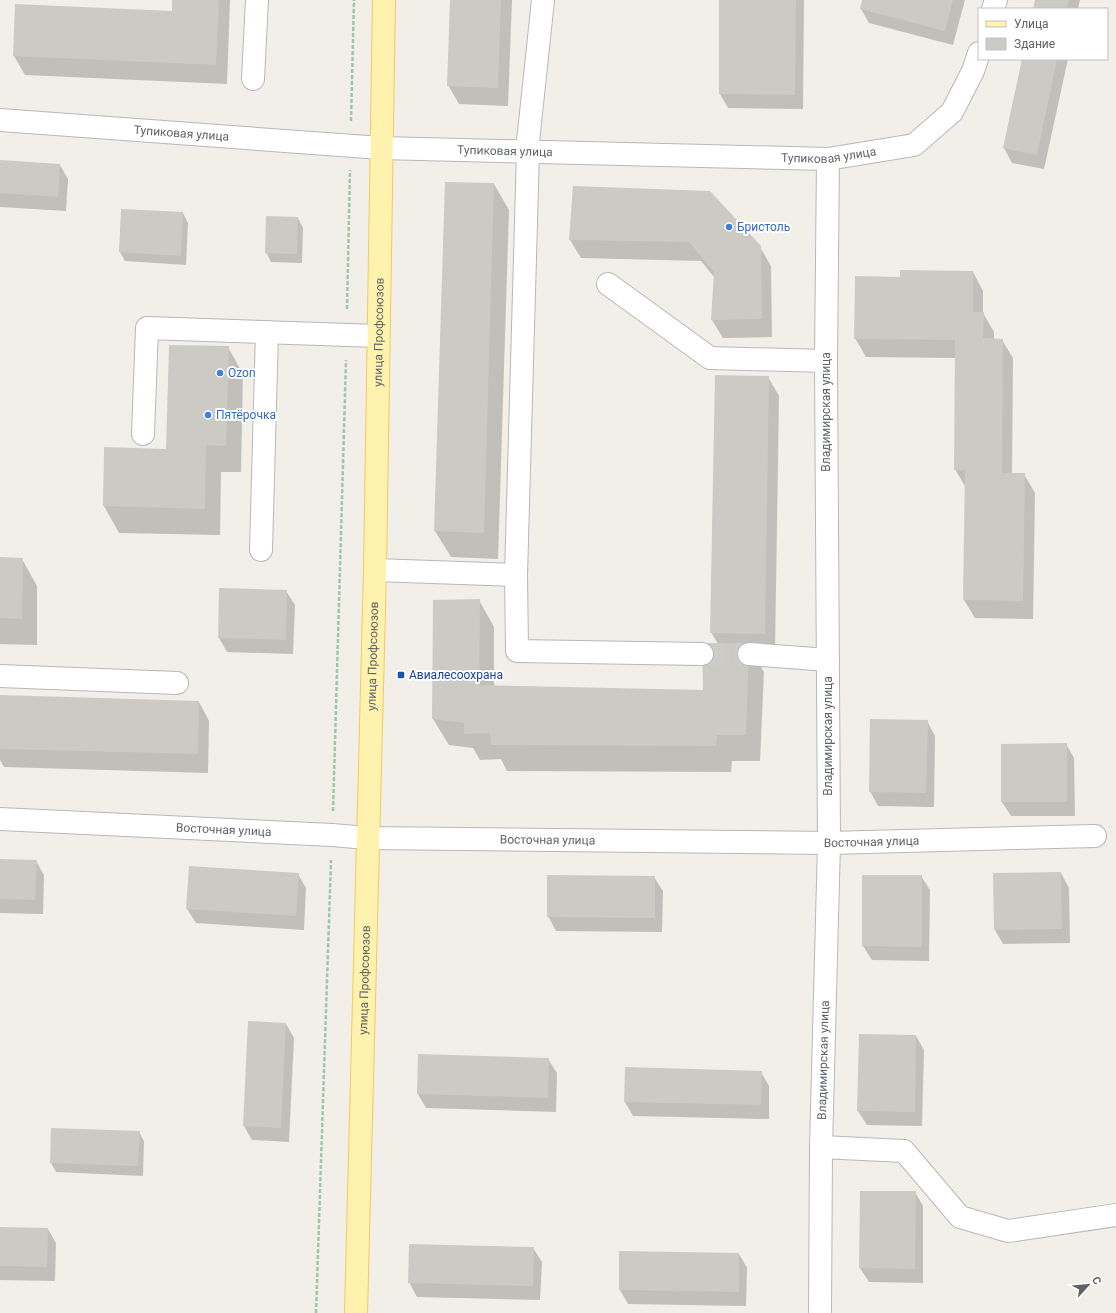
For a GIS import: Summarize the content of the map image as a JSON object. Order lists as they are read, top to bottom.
{
  "streets": {
    "main road": ["улица Профсоюзов"],
    "street": ["Тупиковая улица", "Владимирская улица", "Восточная улица"]
  },
  "crossings": [
    ["Тупиковая улица", "улица Профсоюзов"],
    ["Тупиковая улица", "Владимирская улица"],
    ["улица Профсоюзов", "Восточная улица"],
    ["Владимирская улица", "Восточная улица"]
  ],
  "places": {
    "other": ["Бристоль", "Ozon", "Пятёрочка"],
    "transit": ["Авиалесоохрана"]
  },
  "legend": ["Улица", "Здание"],
  "north": "top right"
}
